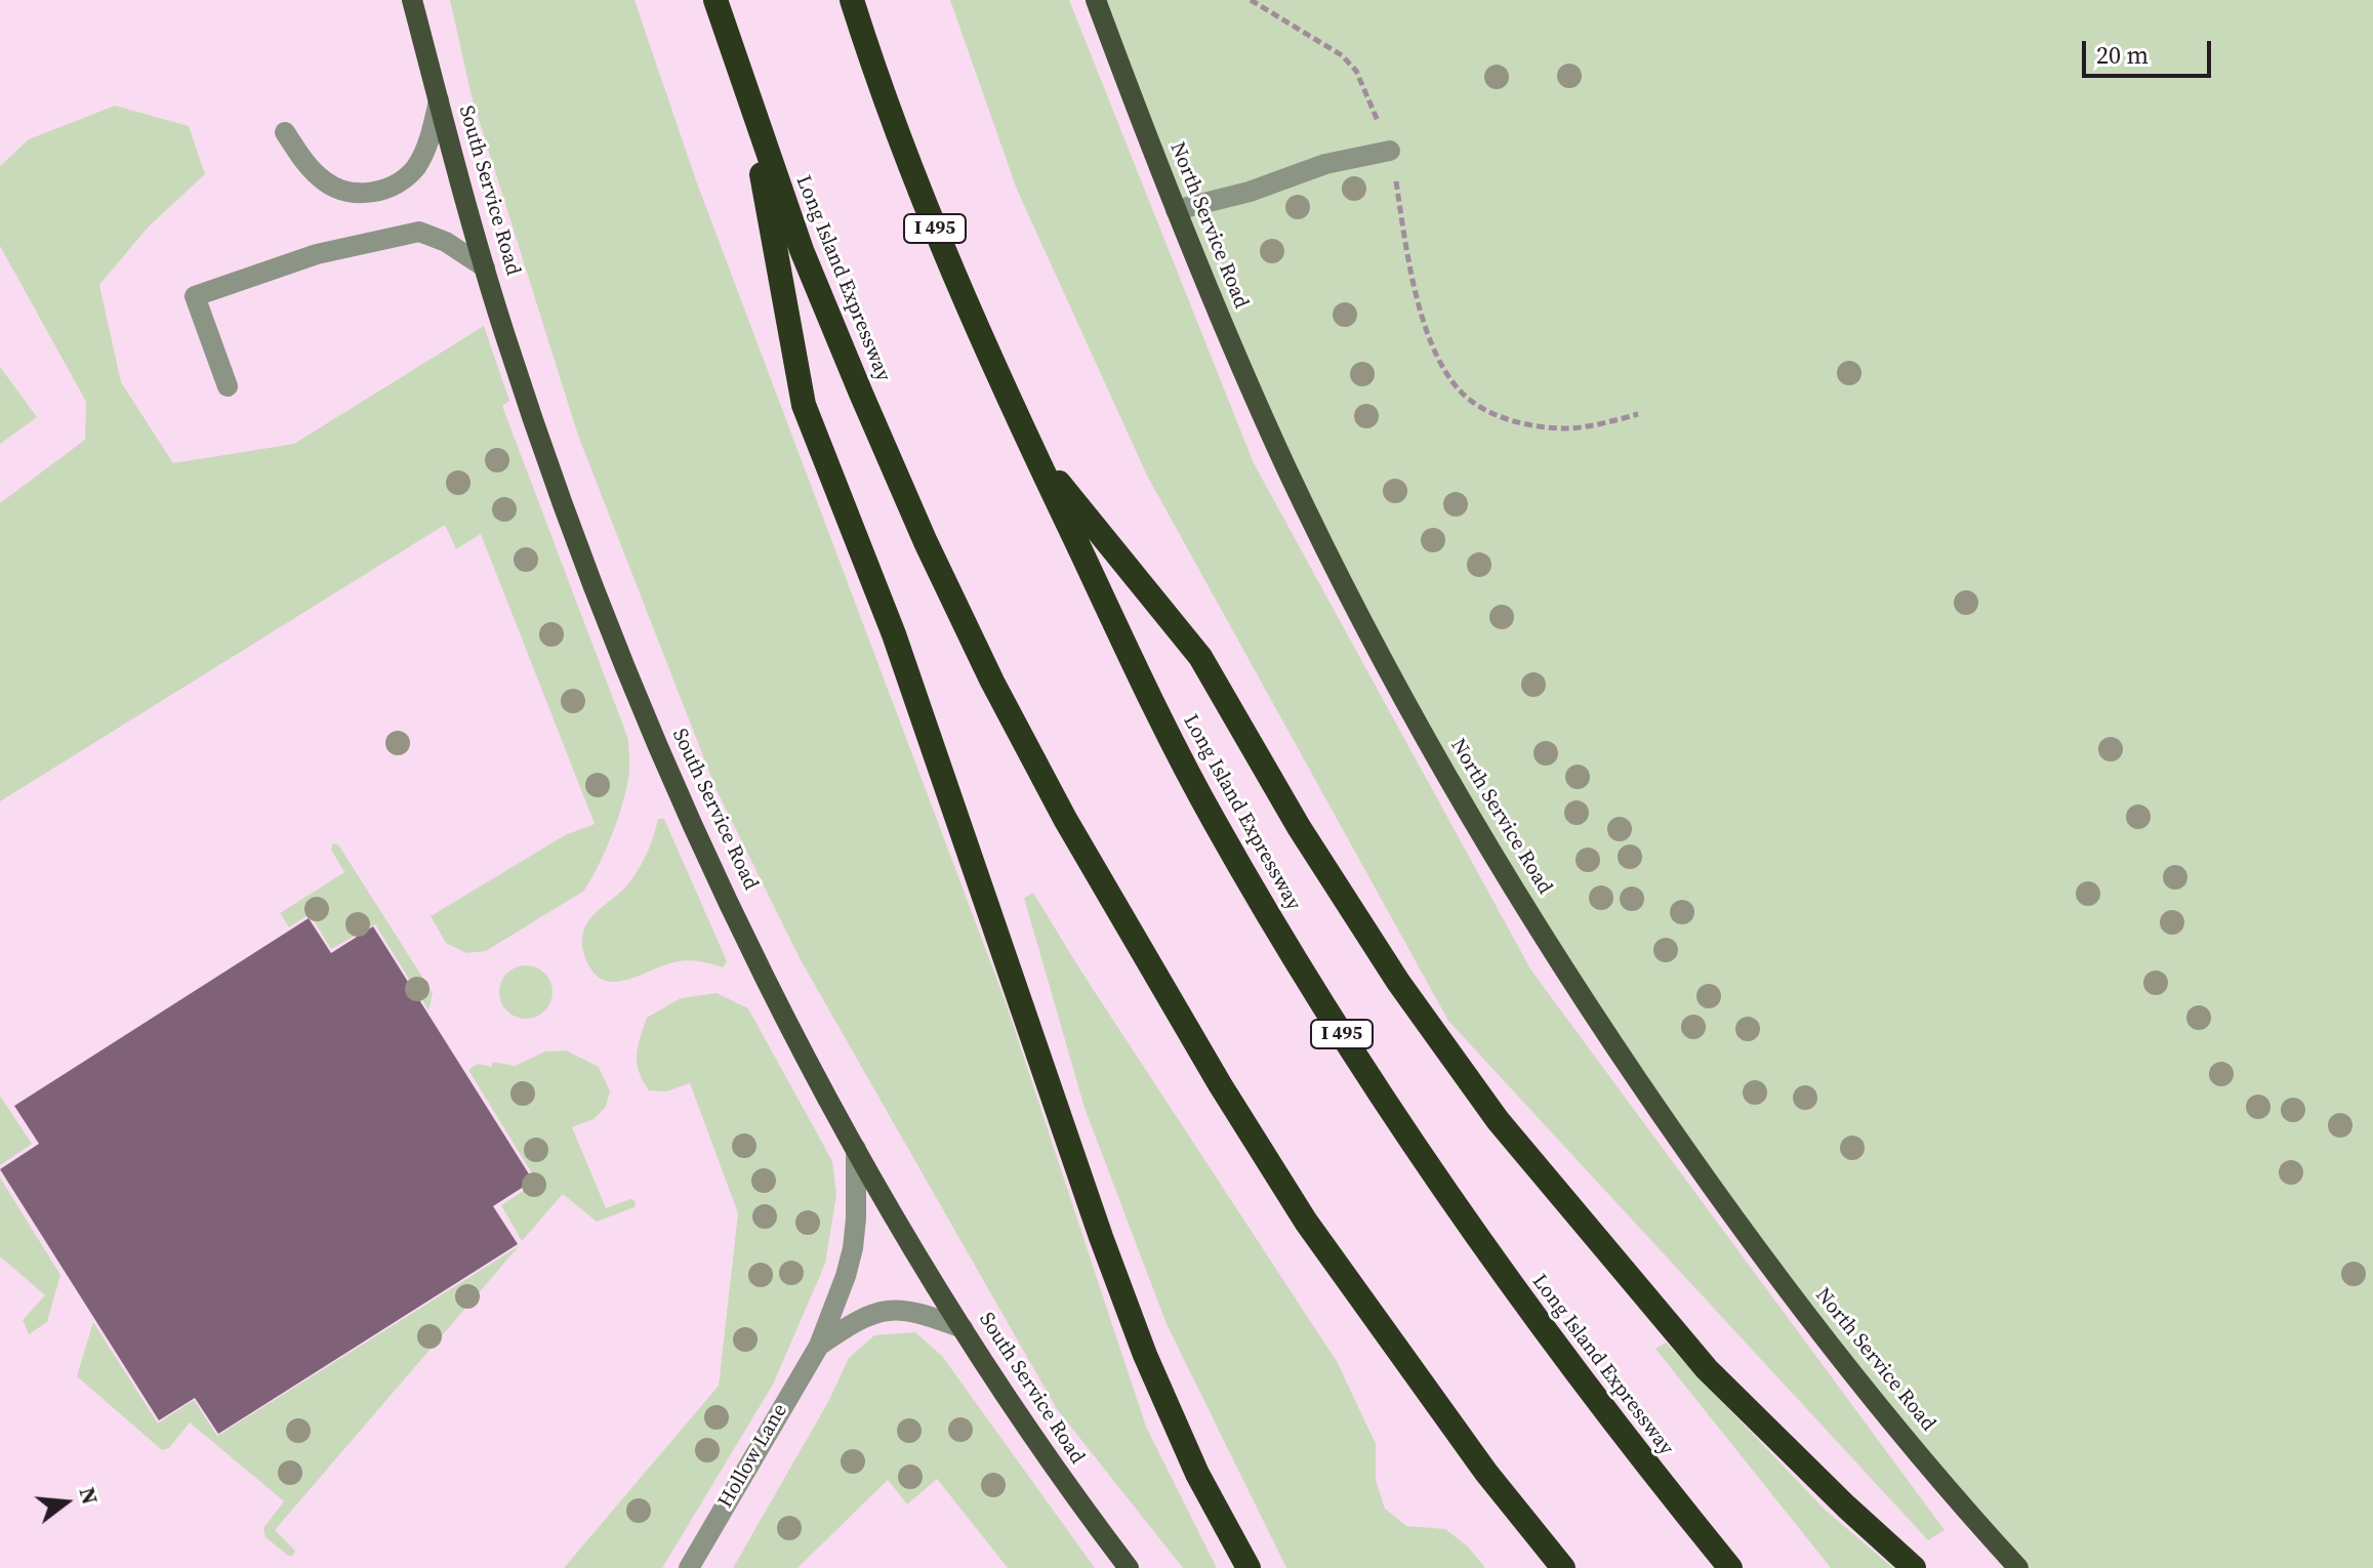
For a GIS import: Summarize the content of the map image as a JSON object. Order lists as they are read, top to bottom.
{
  "streets": {
    "highway": ["I 495", "Long Island Expressway"],
    "main road": ["South Service Road", "North Service Road"],
    "street": ["Hollow Lane"]
  },
  "crossings": [
    ["South Service Road", "Hollow Lane"]
  ],
  "scale_bar": "20 m",
  "north": "right"
}
